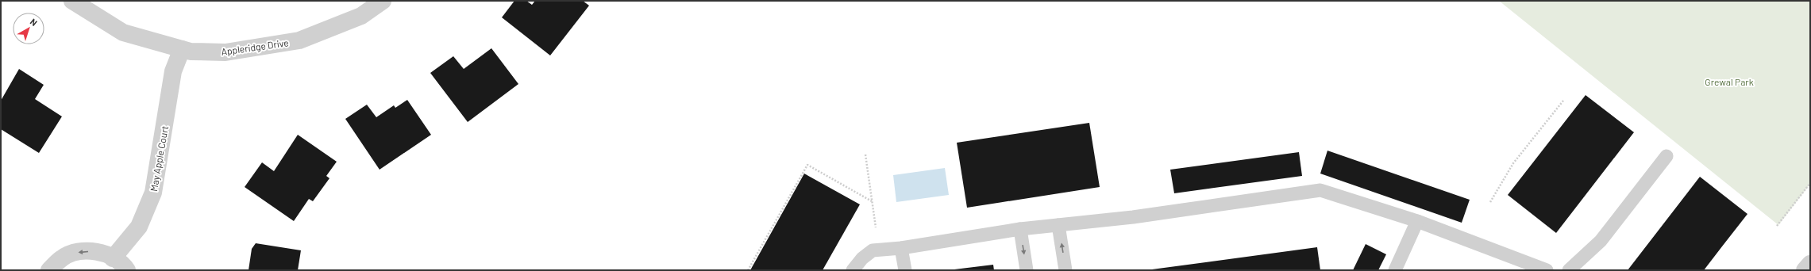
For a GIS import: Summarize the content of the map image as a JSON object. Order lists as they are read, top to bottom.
{
  "streets": {
    "street": ["Appleridge Drive", "May Apple Court"]
  },
  "crossings": [
    ["Appleridge Drive", "May Apple Court"]
  ],
  "parks": ["Grewal Park"],
  "north": "top right"
}
